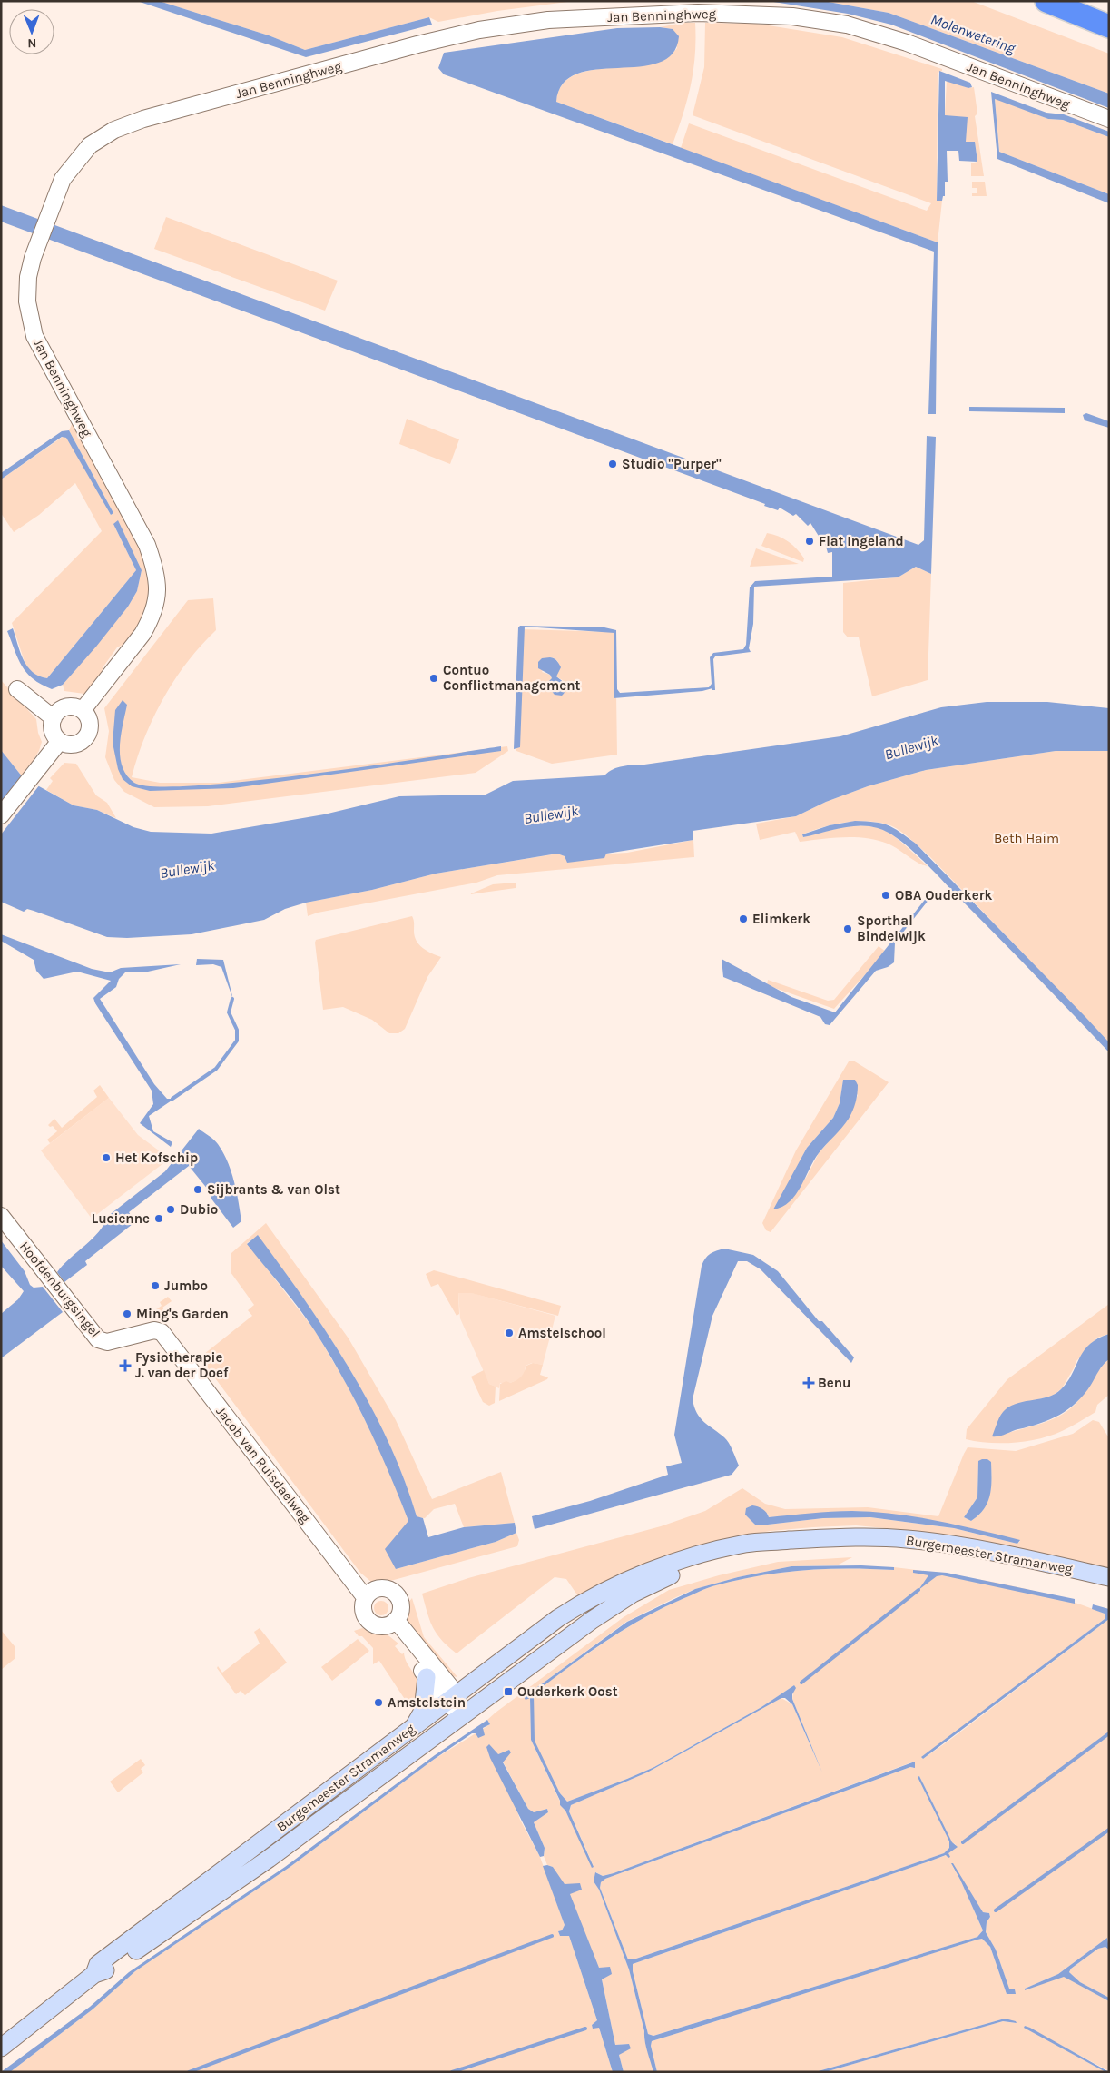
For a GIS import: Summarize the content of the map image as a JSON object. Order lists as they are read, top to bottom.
{
  "streets": {
    "main road": ["Burgemeester Stramanweg"],
    "street": ["Jan Benninghweg", "Hoofdenburgsingel", "Jacob van Ruisdaelweg"]
  },
  "crossings": [
    ["Hoofdenburgsingel", "Jacob van Ruisdaelweg"]
  ],
  "water": ["Molenwetering", "Bullewijk"],
  "parks": ["Beth Haim"],
  "places": {
    "other": [
      "Studio \"Purper\"",
      "Flat Ingeland",
      "Contuo Conflictmanagement",
      "OBA Ouderkerk",
      "Elimkerk",
      "Sporthal Bindelwijk",
      "Het Kofschip",
      "Sijbrants & van Olst",
      "Dubio",
      "Lucienne",
      "Jumbo",
      "Ming's Garden",
      "Amstelschool",
      "Amstelstein"
    ],
    "health": ["Fysiotherapie J. van der Doef", "Benu"],
    "transit": ["Ouderkerk Oost"]
  },
  "north": "bottom"
}
